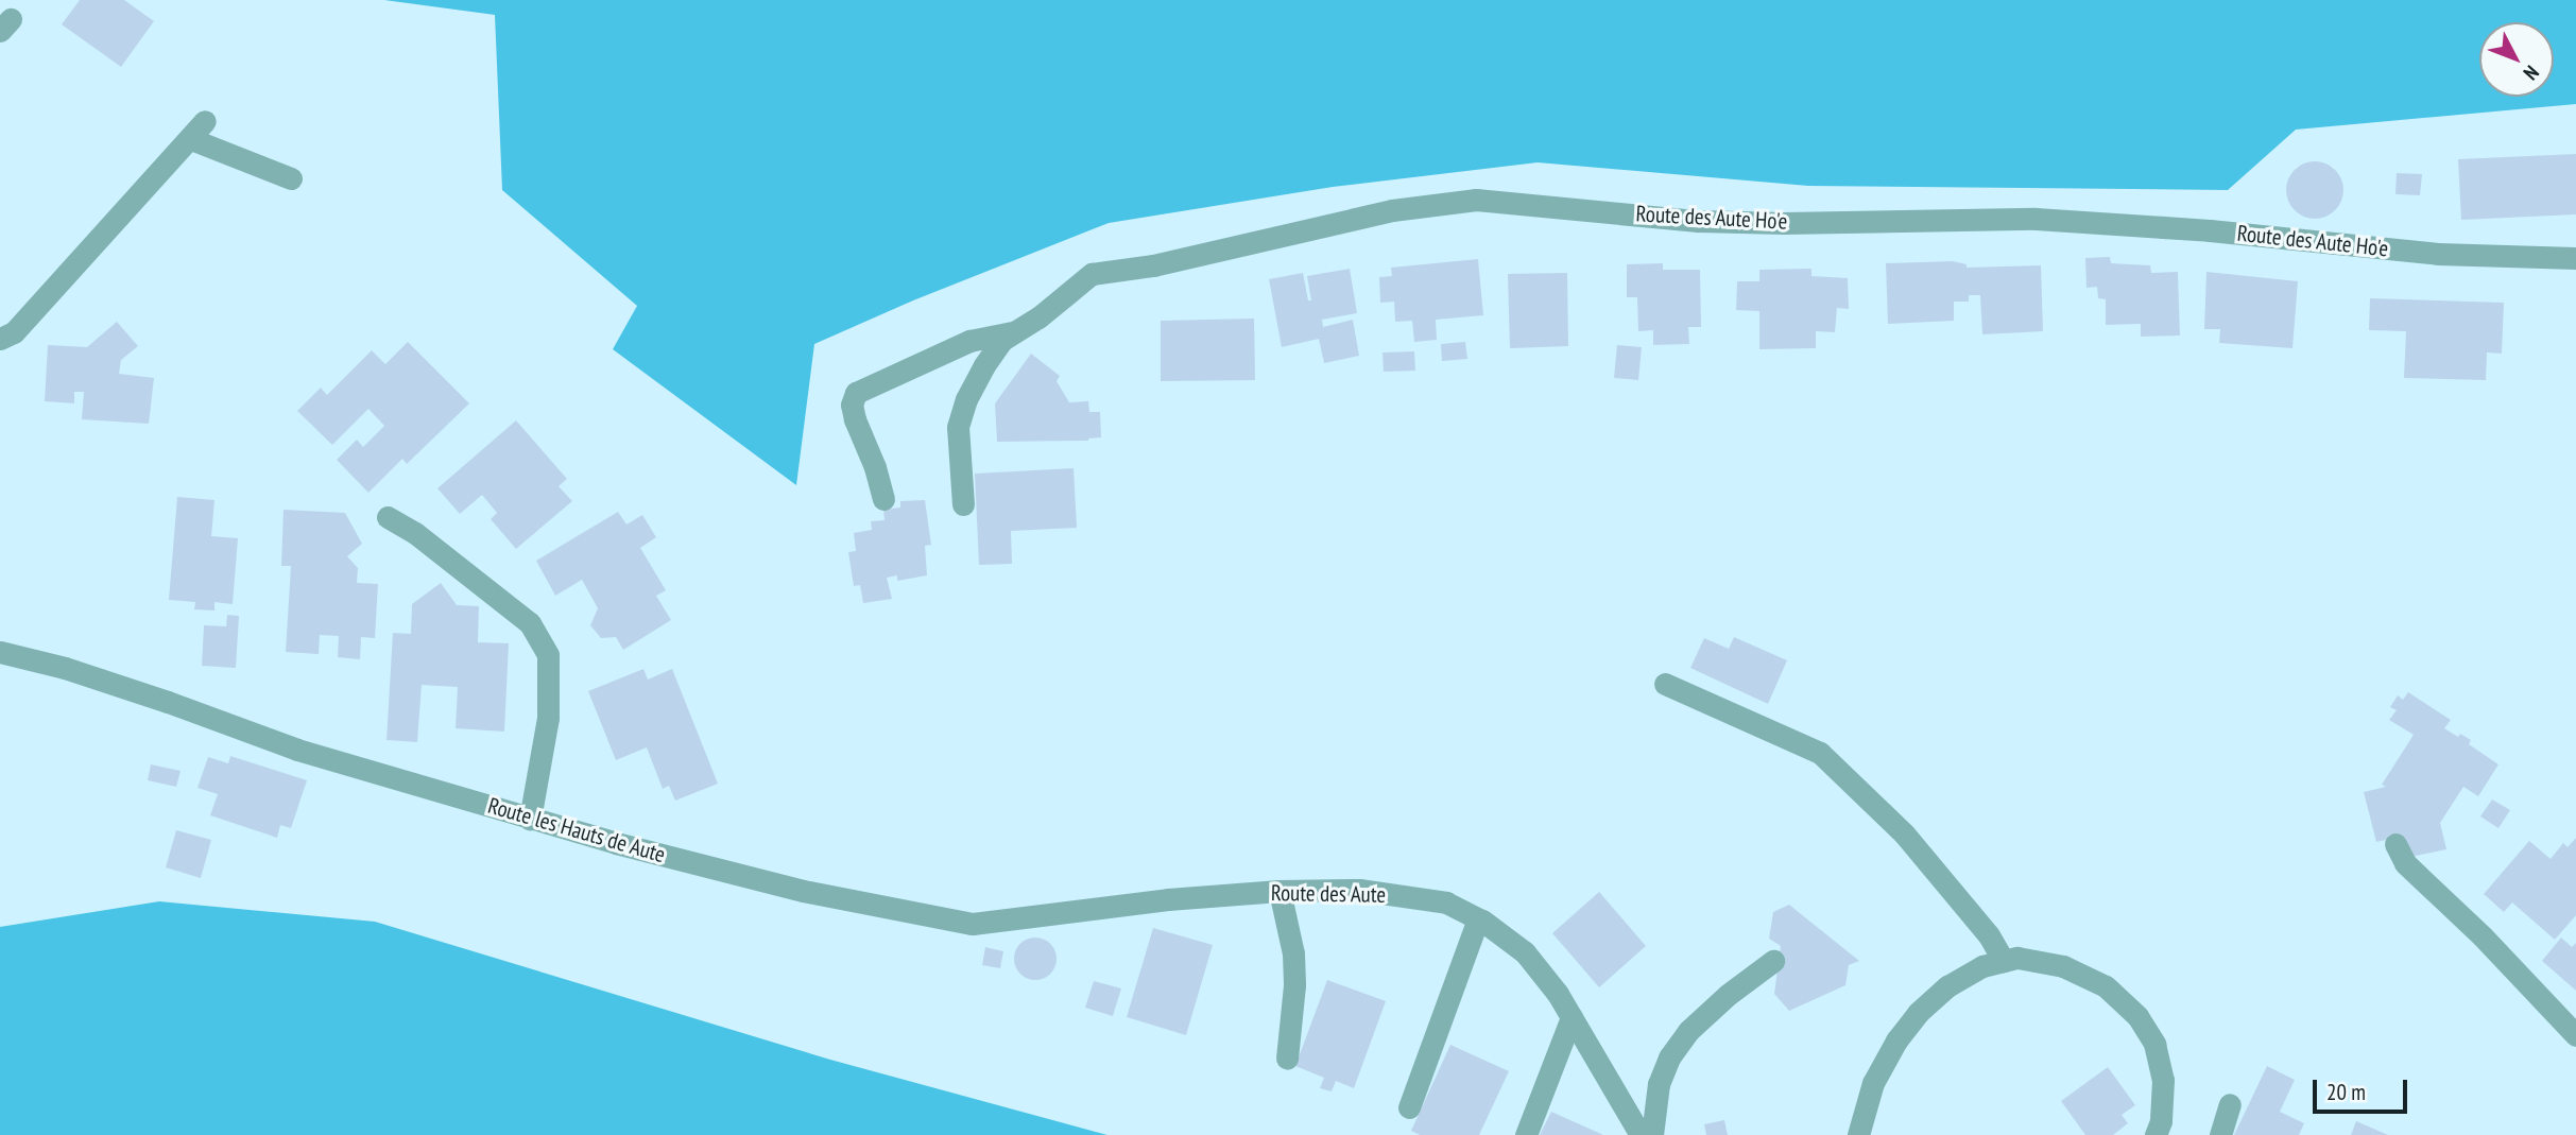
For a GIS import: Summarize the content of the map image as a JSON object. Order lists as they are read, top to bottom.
{
  "streets": {
    "street": ["Route des Aute Ho'e", "Route les Hauts de Aute", "Route des Aute"]
  },
  "crossings": [
    ["Route les Hauts de Aute", "Route des Aute"]
  ],
  "scale_bar": "20 m",
  "north": "bottom right"
}
